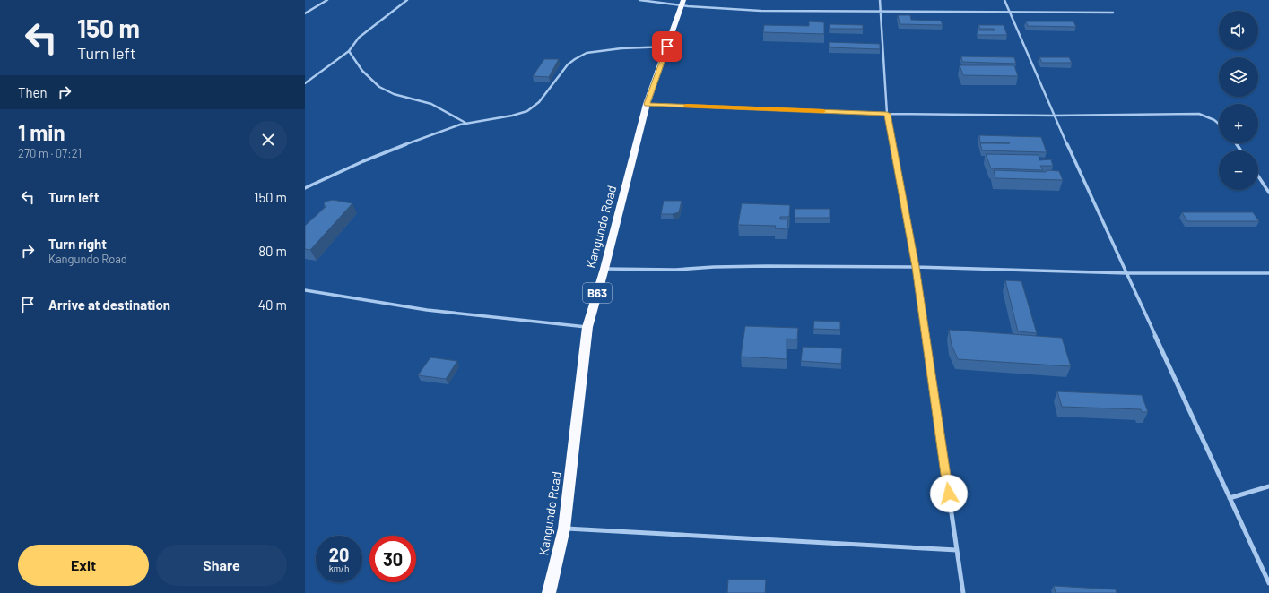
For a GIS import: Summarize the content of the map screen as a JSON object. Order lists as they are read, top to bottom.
{
  "streets": {
    "highway": ["Kangundo Road", "B63"]
  },
  "page": {
    "turn": ["150 m", "Turn left"],
    "map_buttons": ["+", "−"],
    "then": "Then",
    "heading": ["1 min", "270 m · 07:21"],
    "list": [
      {
        "name": "Turn left",
        "value": "150 m"
      },
      {
        "name": "Turn right",
        "note": "Kangundo Road",
        "value": "80 m"
      },
      {
        "name": "Arrive at destination",
        "value": "40 m"
      }
    ],
    "speed": "20 km/h",
    "limit": "30",
    "buttons": ["Exit", "Share"]
  }
}
